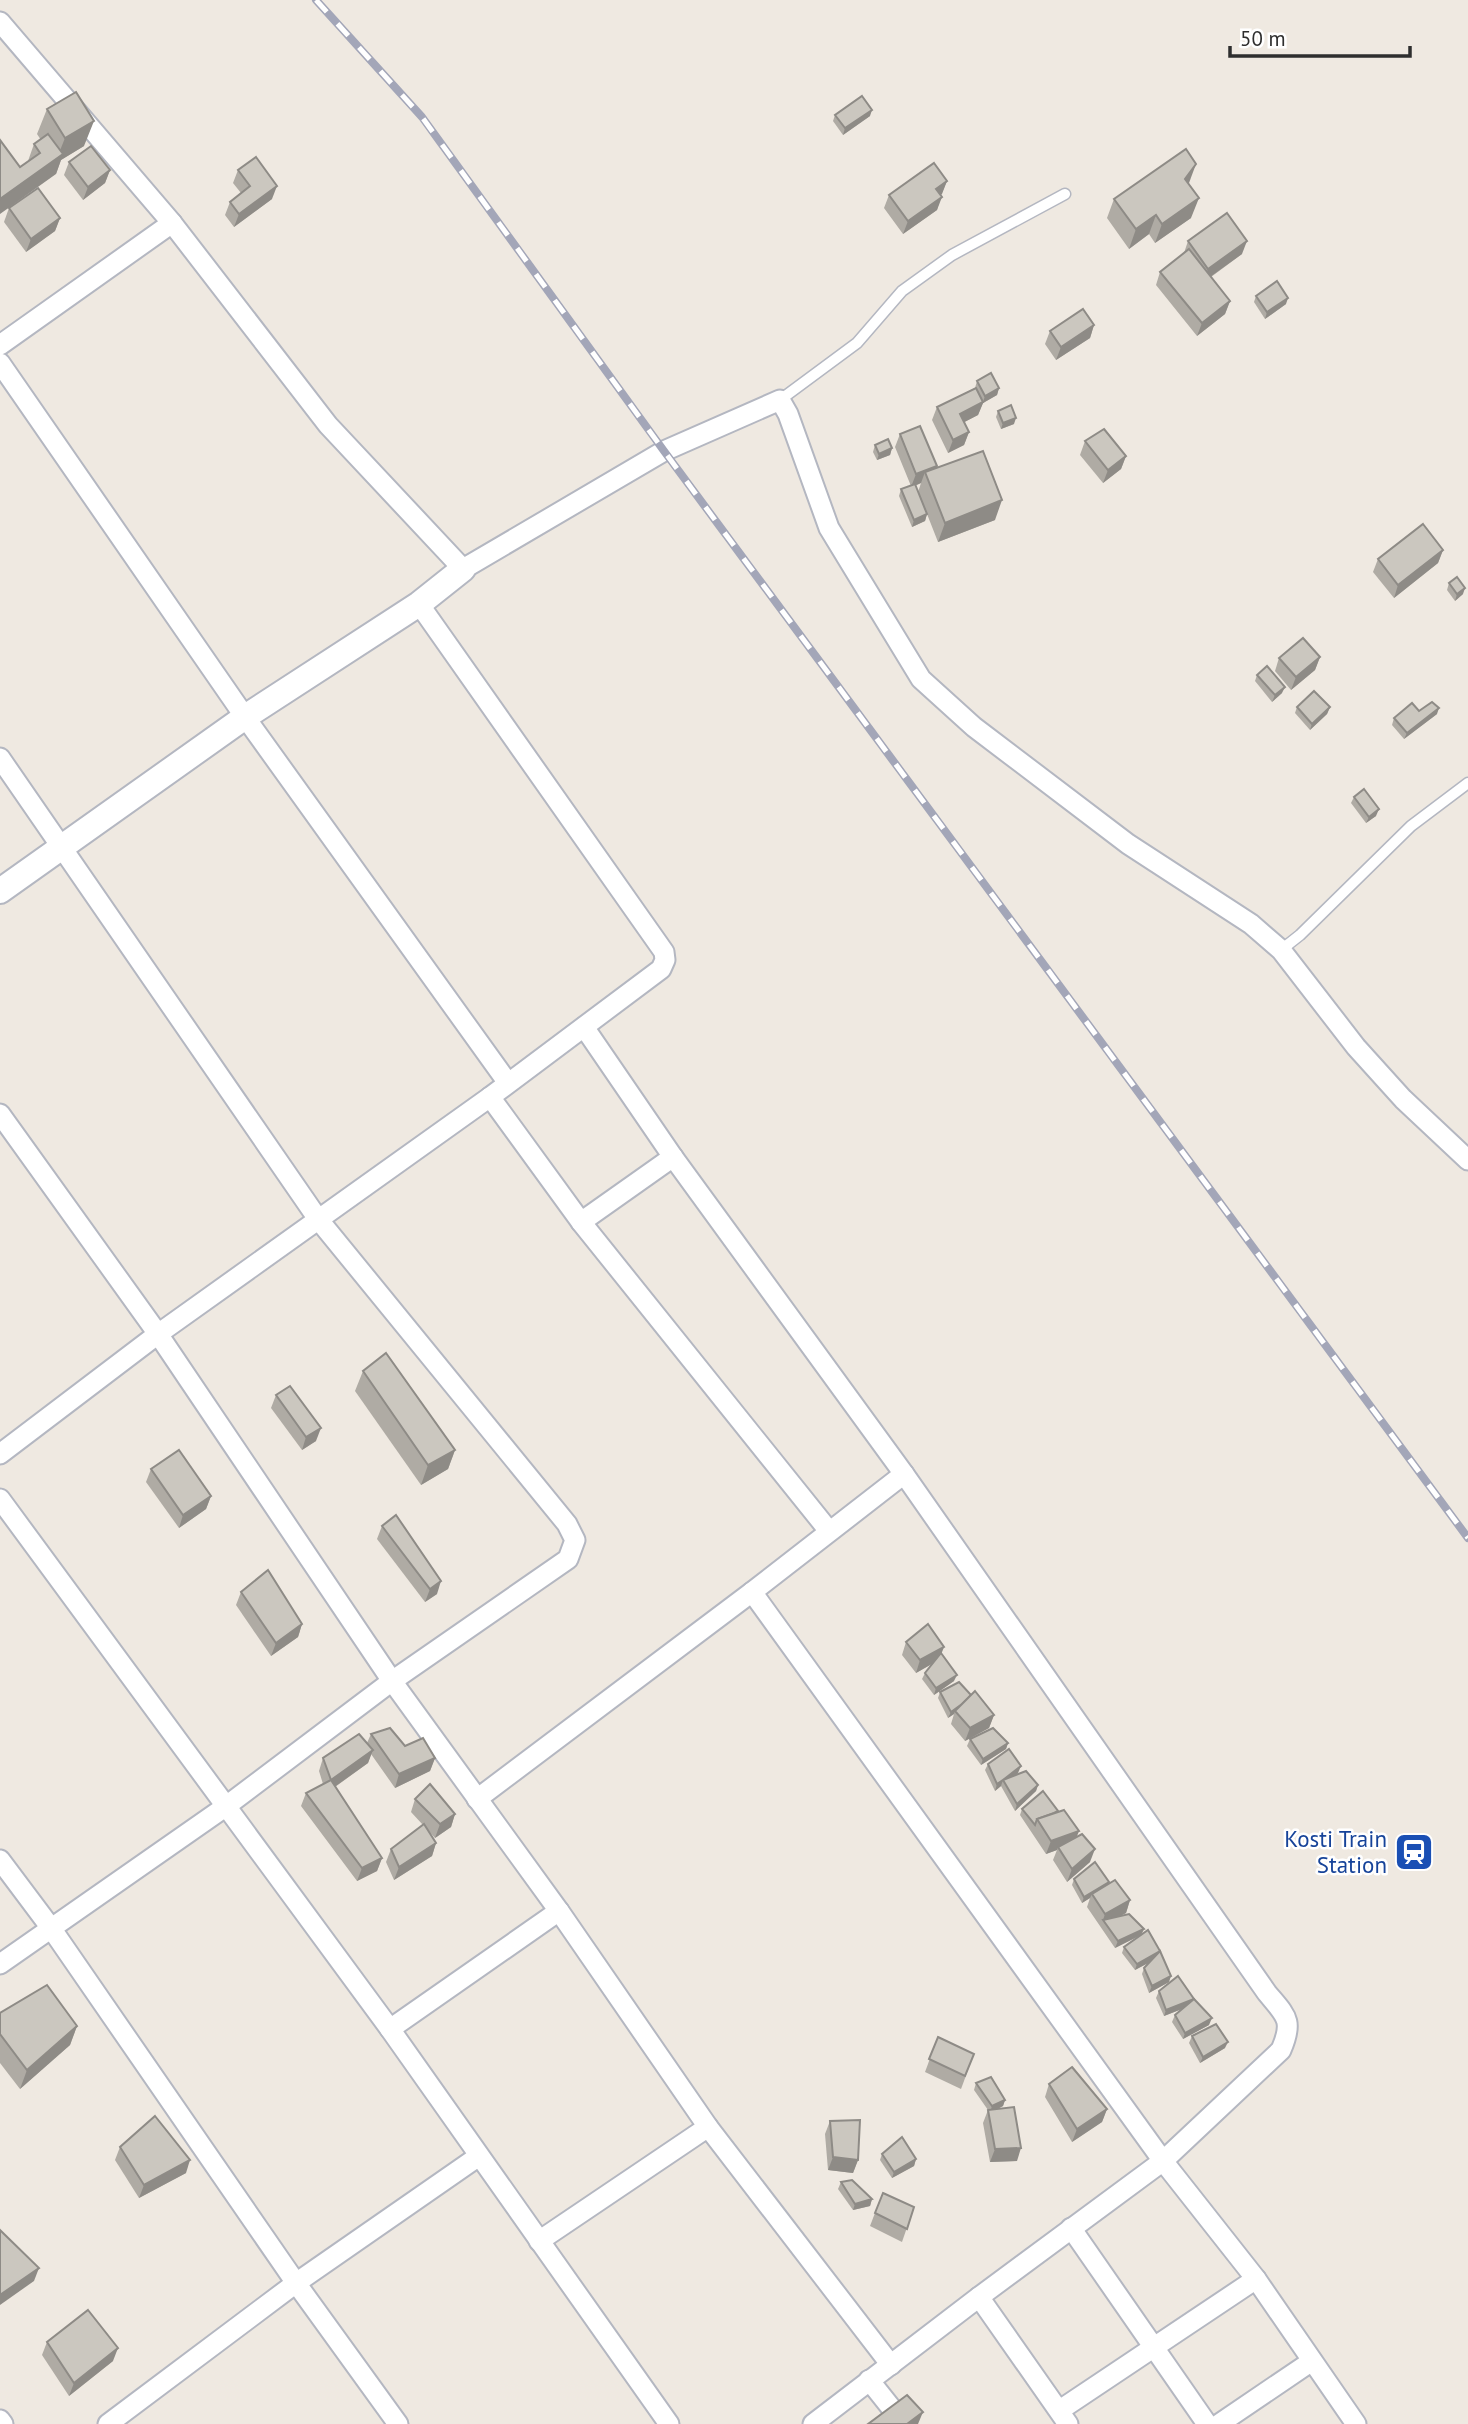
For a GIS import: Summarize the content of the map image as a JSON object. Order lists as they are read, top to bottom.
{
  "places": {
    "station": ["Kosti Train Station"]
  },
  "scale_bar": "50 m"
}
